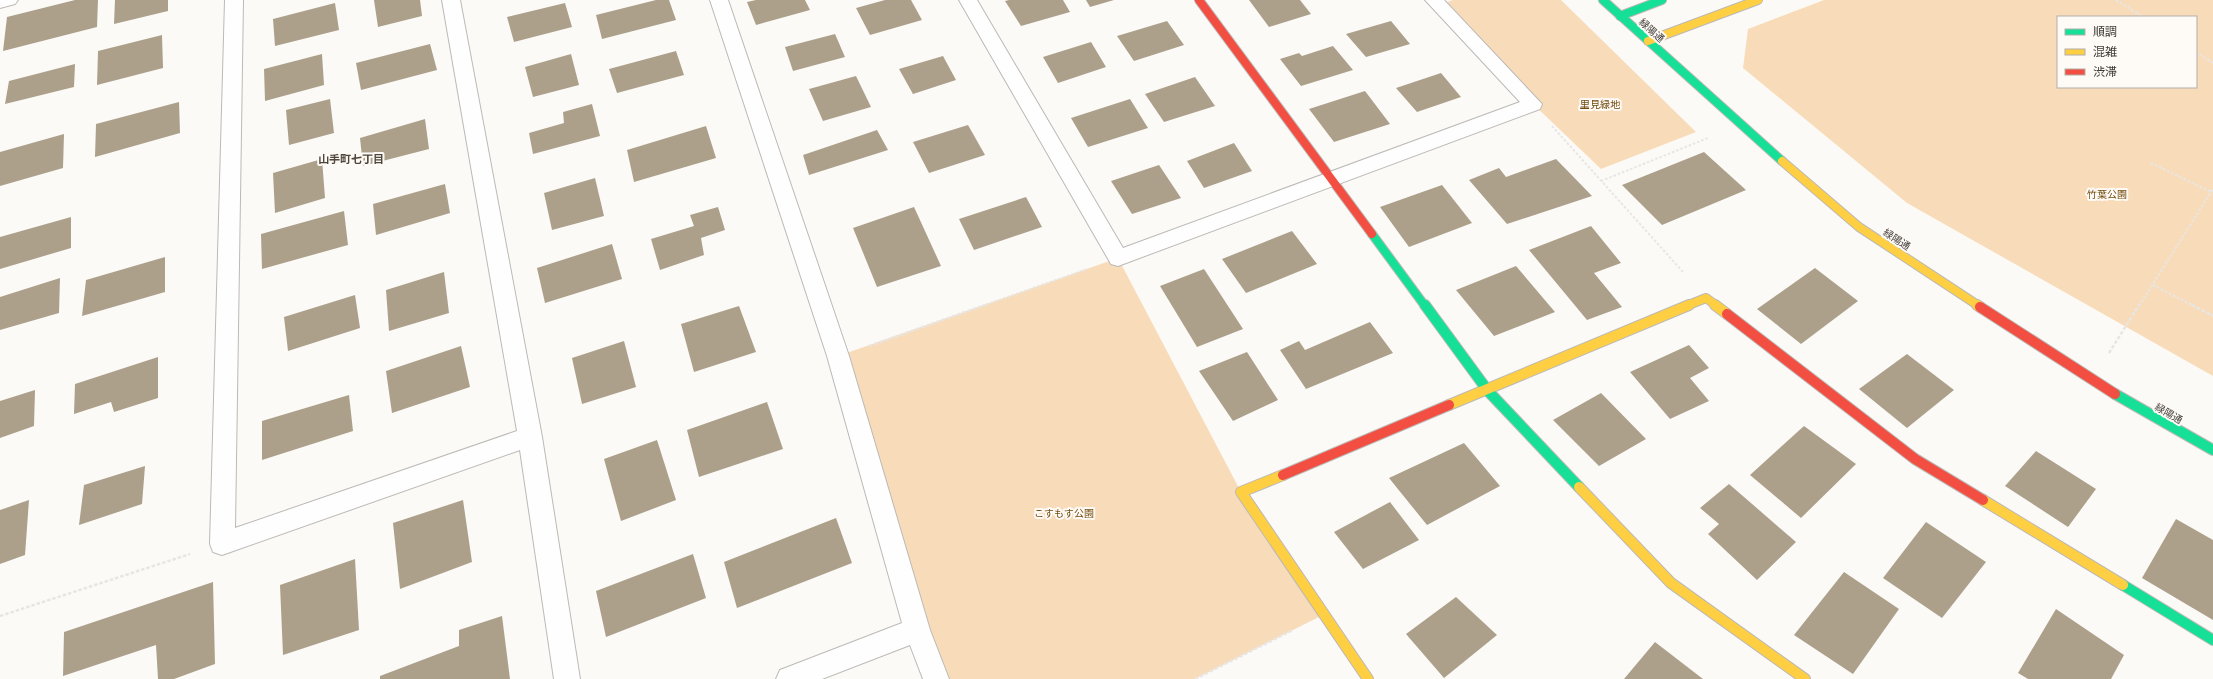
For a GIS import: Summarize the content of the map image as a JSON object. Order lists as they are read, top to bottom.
{
  "streets": {
    "street": ["緑陽通"]
  },
  "districts": ["山手町七丁目"],
  "parks": ["里見緑地", "竹葉公園", "こすもす公園"],
  "legend": ["順調", "混雑", "渋滞"]
}
